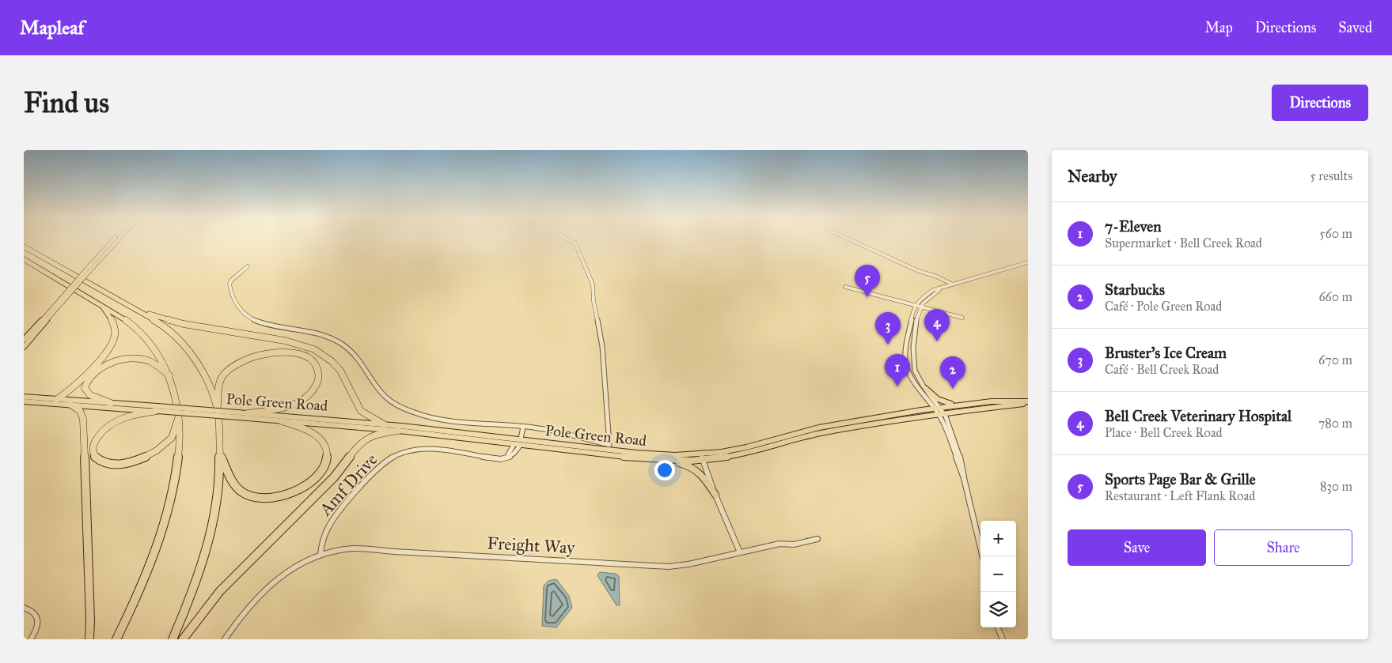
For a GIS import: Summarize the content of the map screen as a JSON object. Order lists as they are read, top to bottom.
{
  "streets": {
    "main road": ["Pole Green Road"],
    "street": ["Amf Drive", "Freight Way"]
  },
  "crossings": [
    ["Pole Green Road", "Amf Drive"],
    ["Amf Drive", "Freight Way"]
  ],
  "page": {
    "header": "Mapleaf",
    "nav": ["Map", "Directions", "Saved"],
    "buttons": [
      "Directions",
      ["Save", "Share"]
    ],
    "title": "Find us",
    "heading": ["Nearby", "5 results"],
    "list": [
      {
        "mark": "1",
        "name": "7-Eleven",
        "note": "Supermarket · Bell Creek Road",
        "value": "560 m"
      },
      {
        "mark": "2",
        "name": "Starbucks",
        "note": "Café · Pole Green Road",
        "value": "660 m"
      },
      {
        "mark": "3",
        "name": "Bruster's Ice Cream",
        "note": "Café · Bell Creek Road",
        "value": "670 m"
      },
      {
        "mark": "4",
        "name": "Bell Creek Veterinary Hospital",
        "note": "Place · Bell Creek Road",
        "value": "780 m"
      },
      {
        "mark": "5",
        "name": "Sports Page Bar & Grille",
        "note": "Restaurant · Left Flank Road",
        "value": "830 m"
      }
    ],
    "pins": [
      "5",
      "4",
      "3",
      "1",
      "2"
    ],
    "map_buttons": ["+", "−"]
  }
}
